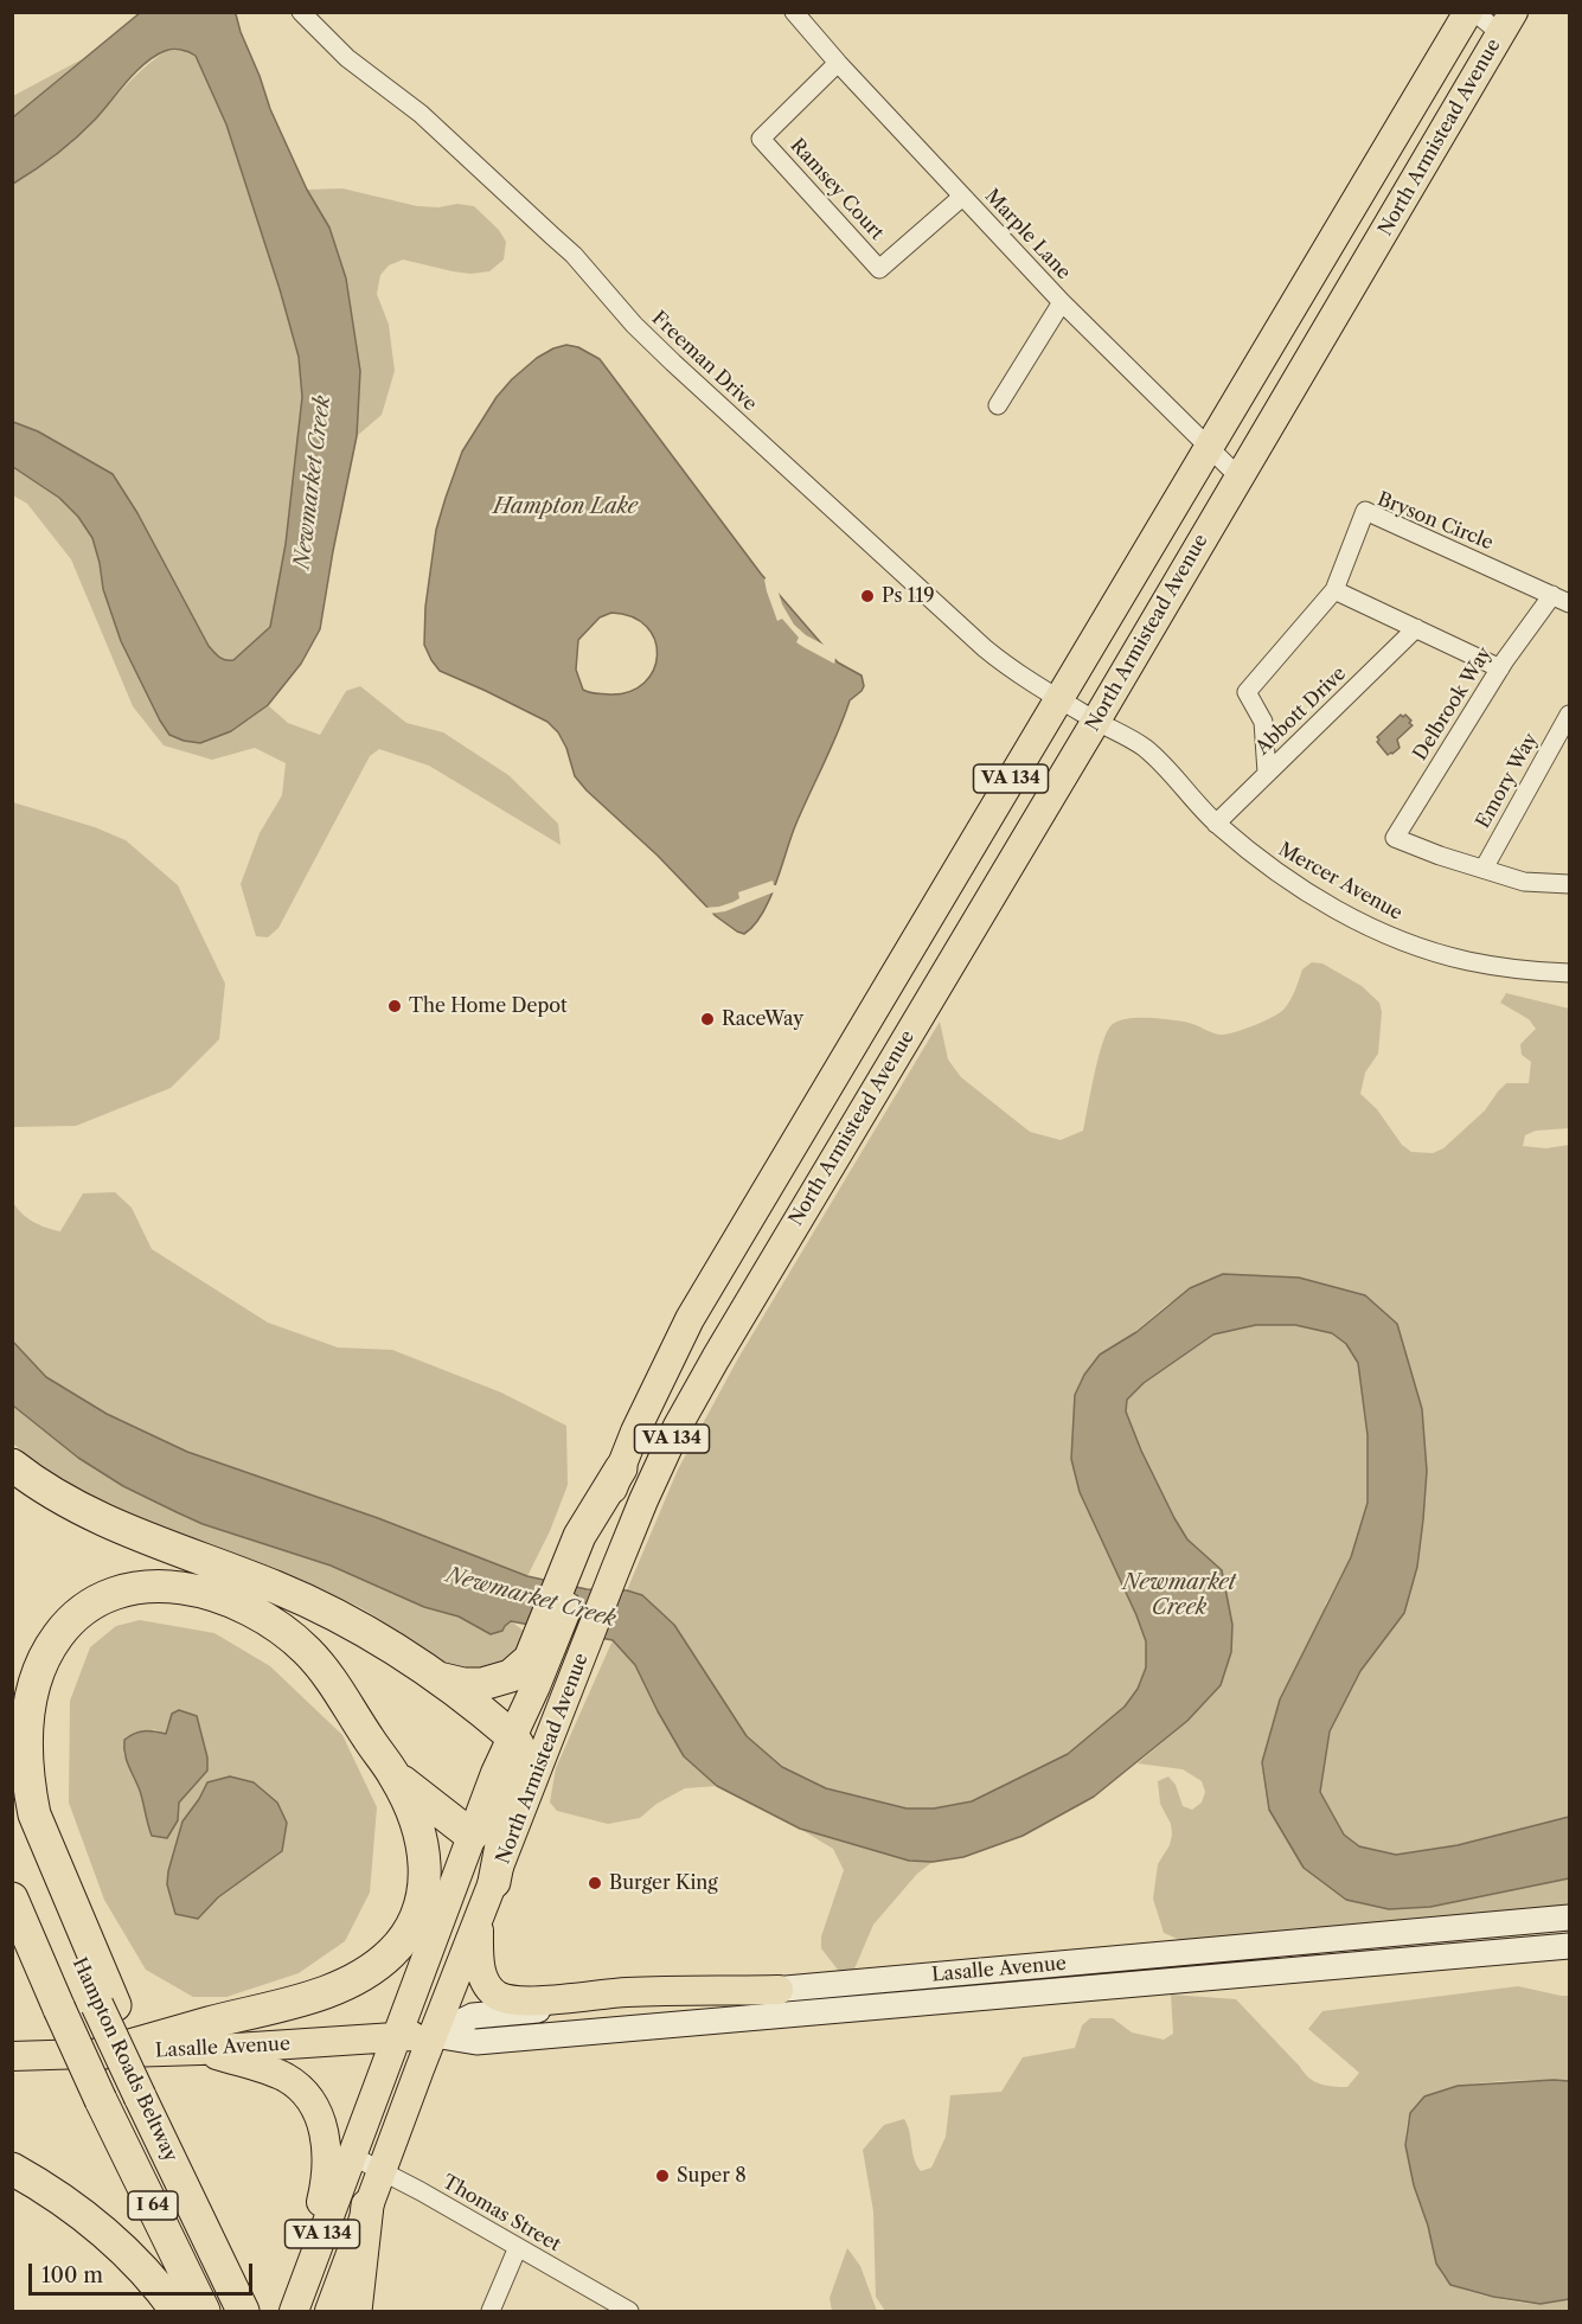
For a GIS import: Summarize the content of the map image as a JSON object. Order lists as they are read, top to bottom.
{
  "streets": {
    "highway": ["Hampton Roads Beltway", "I 64"],
    "main road": ["North Armistead Avenue", "VA 134", "Lasalle Avenue"],
    "street": [
      "Ramsey Court",
      "Marple Lane",
      "Freeman Drive",
      "Bryson Circle",
      "Delbrook Way",
      "Abbott Drive",
      "Emory Way",
      "Mercer Avenue",
      "Thomas Street"
    ]
  },
  "crossings": [
    ["North Armistead Avenue", "Marple Lane"],
    ["North Armistead Avenue", "Freeman Drive"],
    ["North Armistead Avenue", "Mercer Avenue"],
    ["North Armistead Avenue", "Lasalle Avenue"],
    ["North Armistead Avenue", "Thomas Street"],
    ["Ramsey Court", "Marple Lane"],
    ["Freeman Drive", "Mercer Avenue"],
    ["Bryson Circle", "Delbrook Way"],
    ["Bryson Circle", "Abbott Drive"],
    ["Delbrook Way", "Emory Way"],
    ["Abbott Drive", "Mercer Avenue"]
  ],
  "water": ["Newmarket Creek", "Hampton Lake"],
  "places": [
    "Ps 119",
    "The Home Depot",
    "RaceWay",
    "Burger King",
    "Super 8"
  ],
  "scale_bar": "100 m"
}
